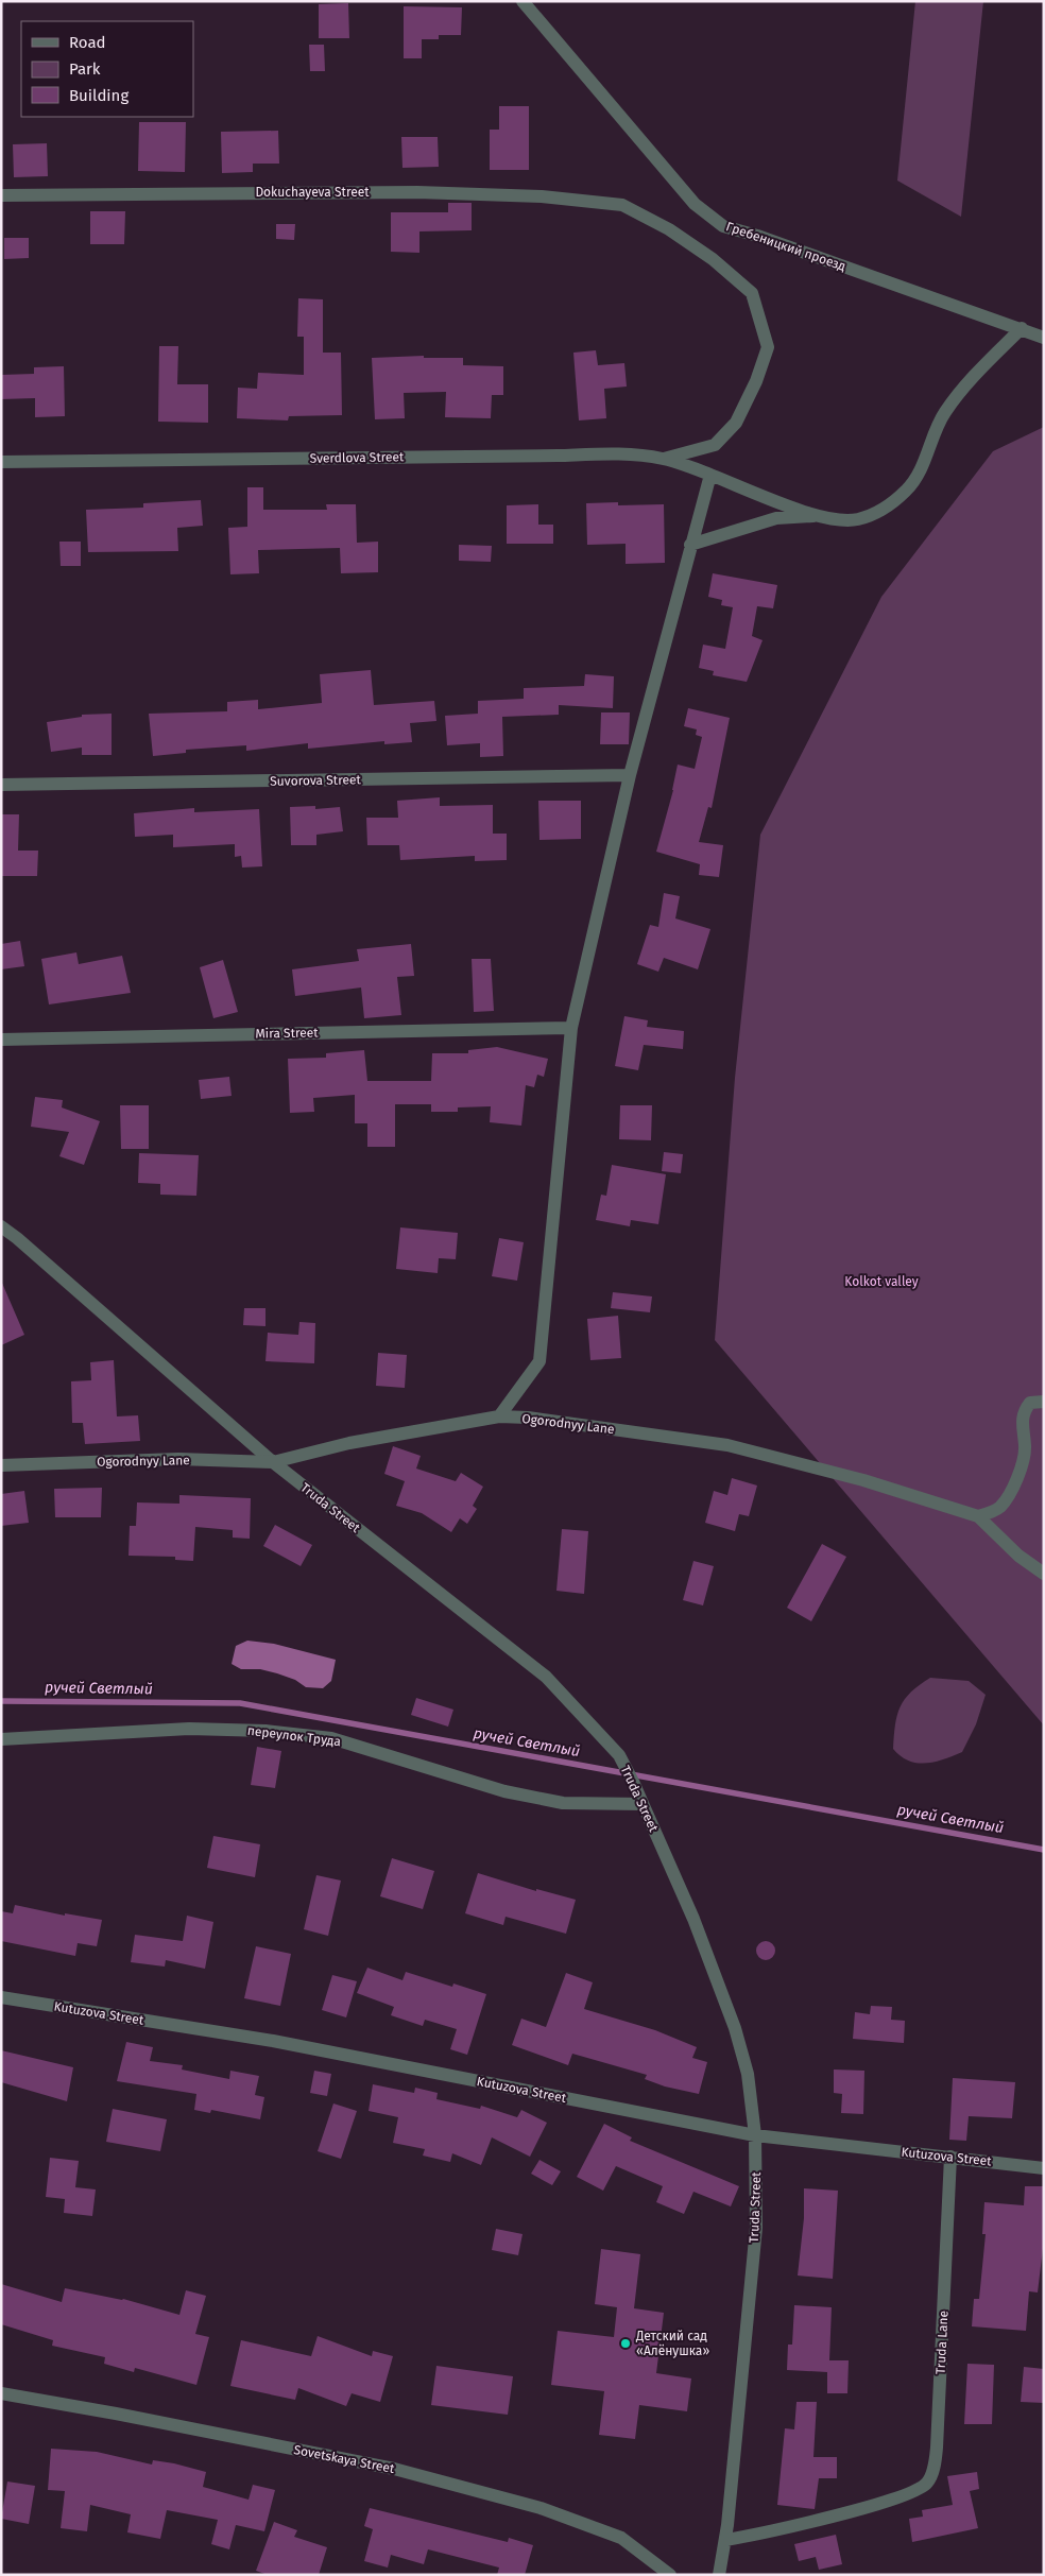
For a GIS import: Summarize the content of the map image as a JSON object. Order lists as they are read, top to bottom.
{
  "streets": {
    "street": [
      "Dokuchayeva Street",
      "Гребеницкий проезд",
      "Sverdlova Street",
      "Suvorova Street",
      "Mira Street",
      "Ogorodnyy Lane",
      "Truda Street",
      "переулок Труда",
      "Kutuzova Street",
      "Truda Lane",
      "Sovetskaya Street"
    ]
  },
  "crossings": [
    ["Dokuchayeva Street", "Sverdlova Street"],
    ["Ogorodnyy Lane", "Truda Street"],
    ["Truda Street", "переулок Труда"],
    ["Truda Street", "Kutuzova Street"],
    ["Truda Street", "Truda Lane"],
    ["Kutuzova Street", "Truda Lane"]
  ],
  "water": ["ручей Светлый"],
  "parks": ["Kolkot valley"],
  "places": ["Детский сад «Алёнушка»"],
  "legend": ["Road", "Park", "Building"]
}
